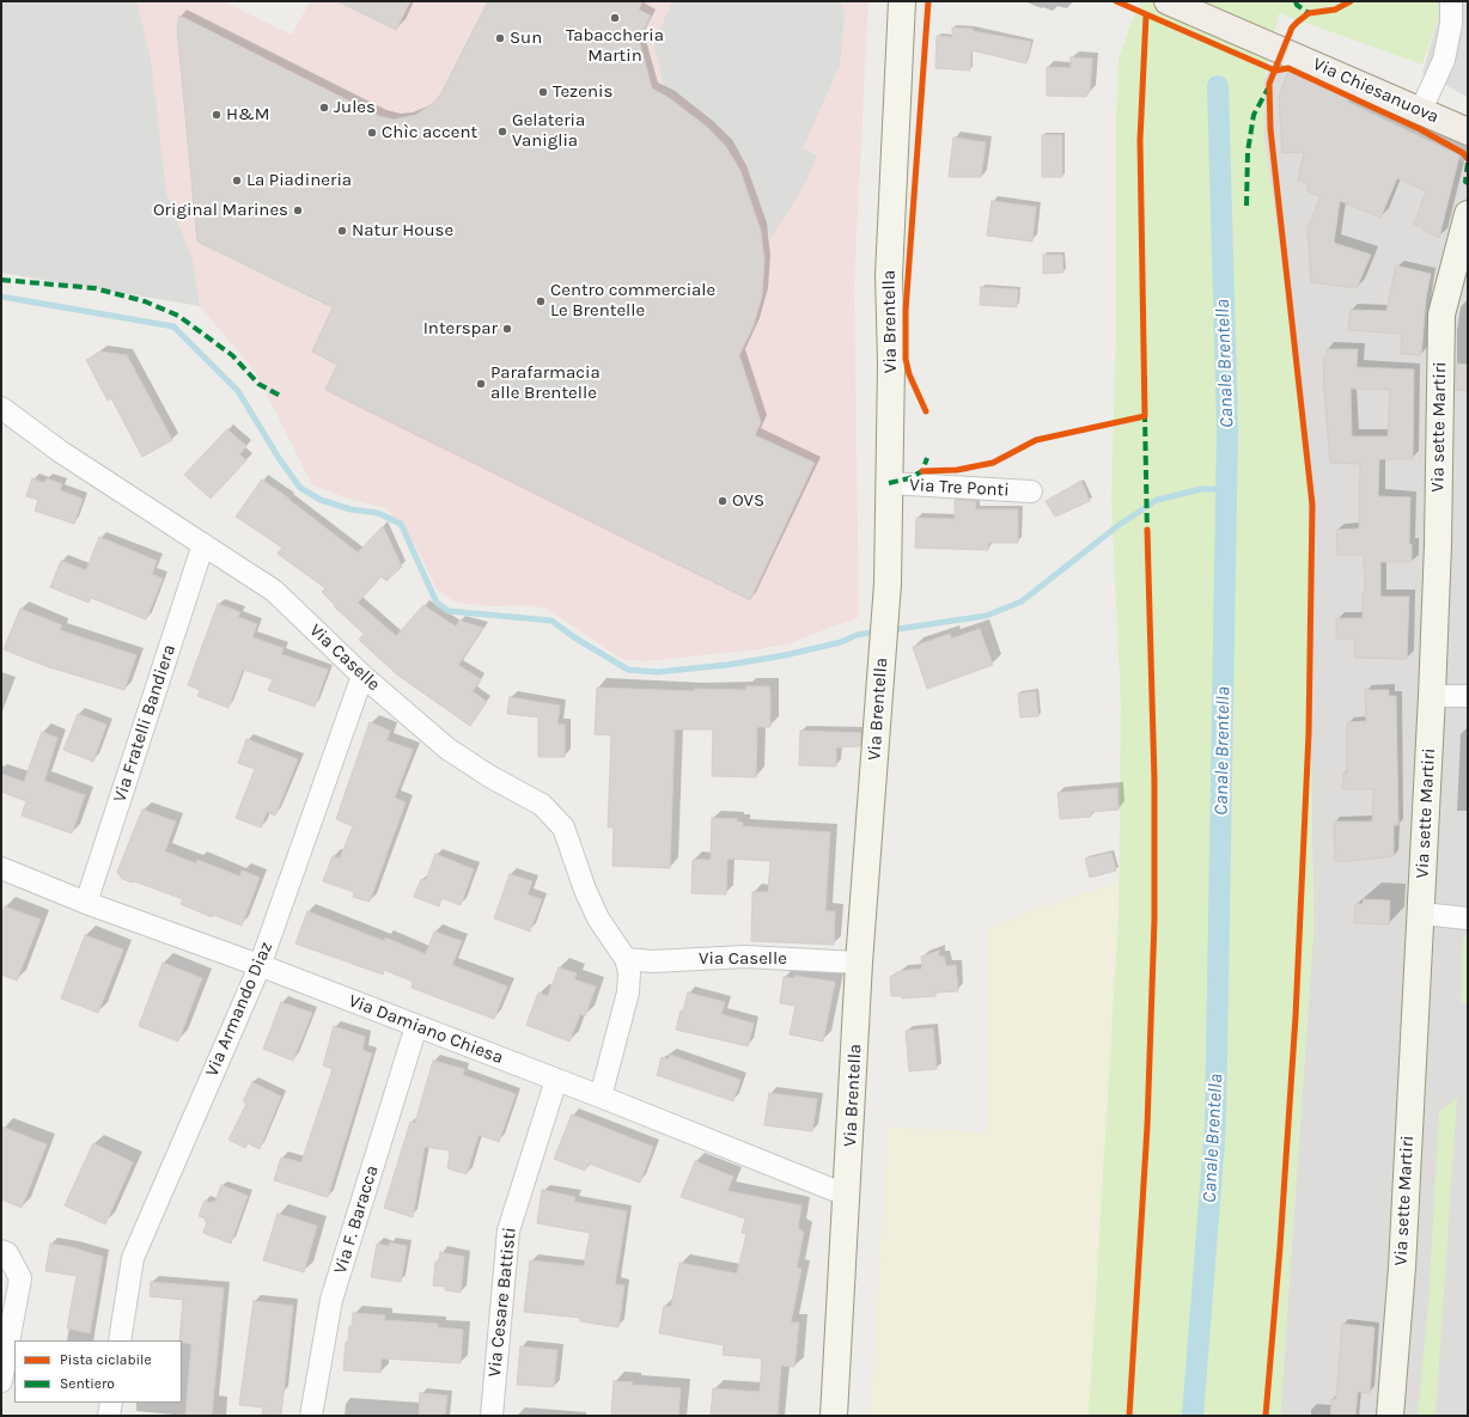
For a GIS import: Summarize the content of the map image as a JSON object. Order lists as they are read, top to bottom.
{
  "streets": {
    "main road": ["Via Chiesanuova", "Via Brentella", "Via sette Martiri"],
    "street": [
      "Via Tre Ponti",
      "Via Caselle",
      "Via Fratelli Bandiera",
      "Via Armando Diaz",
      "Via Damiano Chiesa",
      "Via F. Baracca",
      "Via Cesare Battisti"
    ]
  },
  "crossings": [
    ["Via Brentella", "Via Tre Ponti"],
    ["Via Brentella", "Via Caselle"],
    ["Via Brentella", "Via Damiano Chiesa"],
    ["Via Caselle", "Via Fratelli Bandiera"],
    ["Via Caselle", "Via Armando Diaz"],
    ["Via Caselle", "Via Damiano Chiesa"],
    ["Via Fratelli Bandiera", "Via Damiano Chiesa"],
    ["Via Armando Diaz", "Via Damiano Chiesa"],
    ["Via Damiano Chiesa", "Via F. Baracca"],
    ["Via Damiano Chiesa", "Via Cesare Battisti"]
  ],
  "water": ["Canale Brentella"],
  "places": [
    "Tabaccheria Martin",
    "Sun",
    "Tezenis",
    "Jules",
    "H&M",
    "Gelateria Vaniglia",
    "Chìc accent",
    "La Piadineria",
    "Original Marines",
    "Natur House",
    "Centro commerciale Le Brentelle",
    "Interspar",
    "Parafarmacia alle Brentelle",
    "OVS"
  ],
  "legend": ["Pista ciclabile", "Sentiero"]
}
